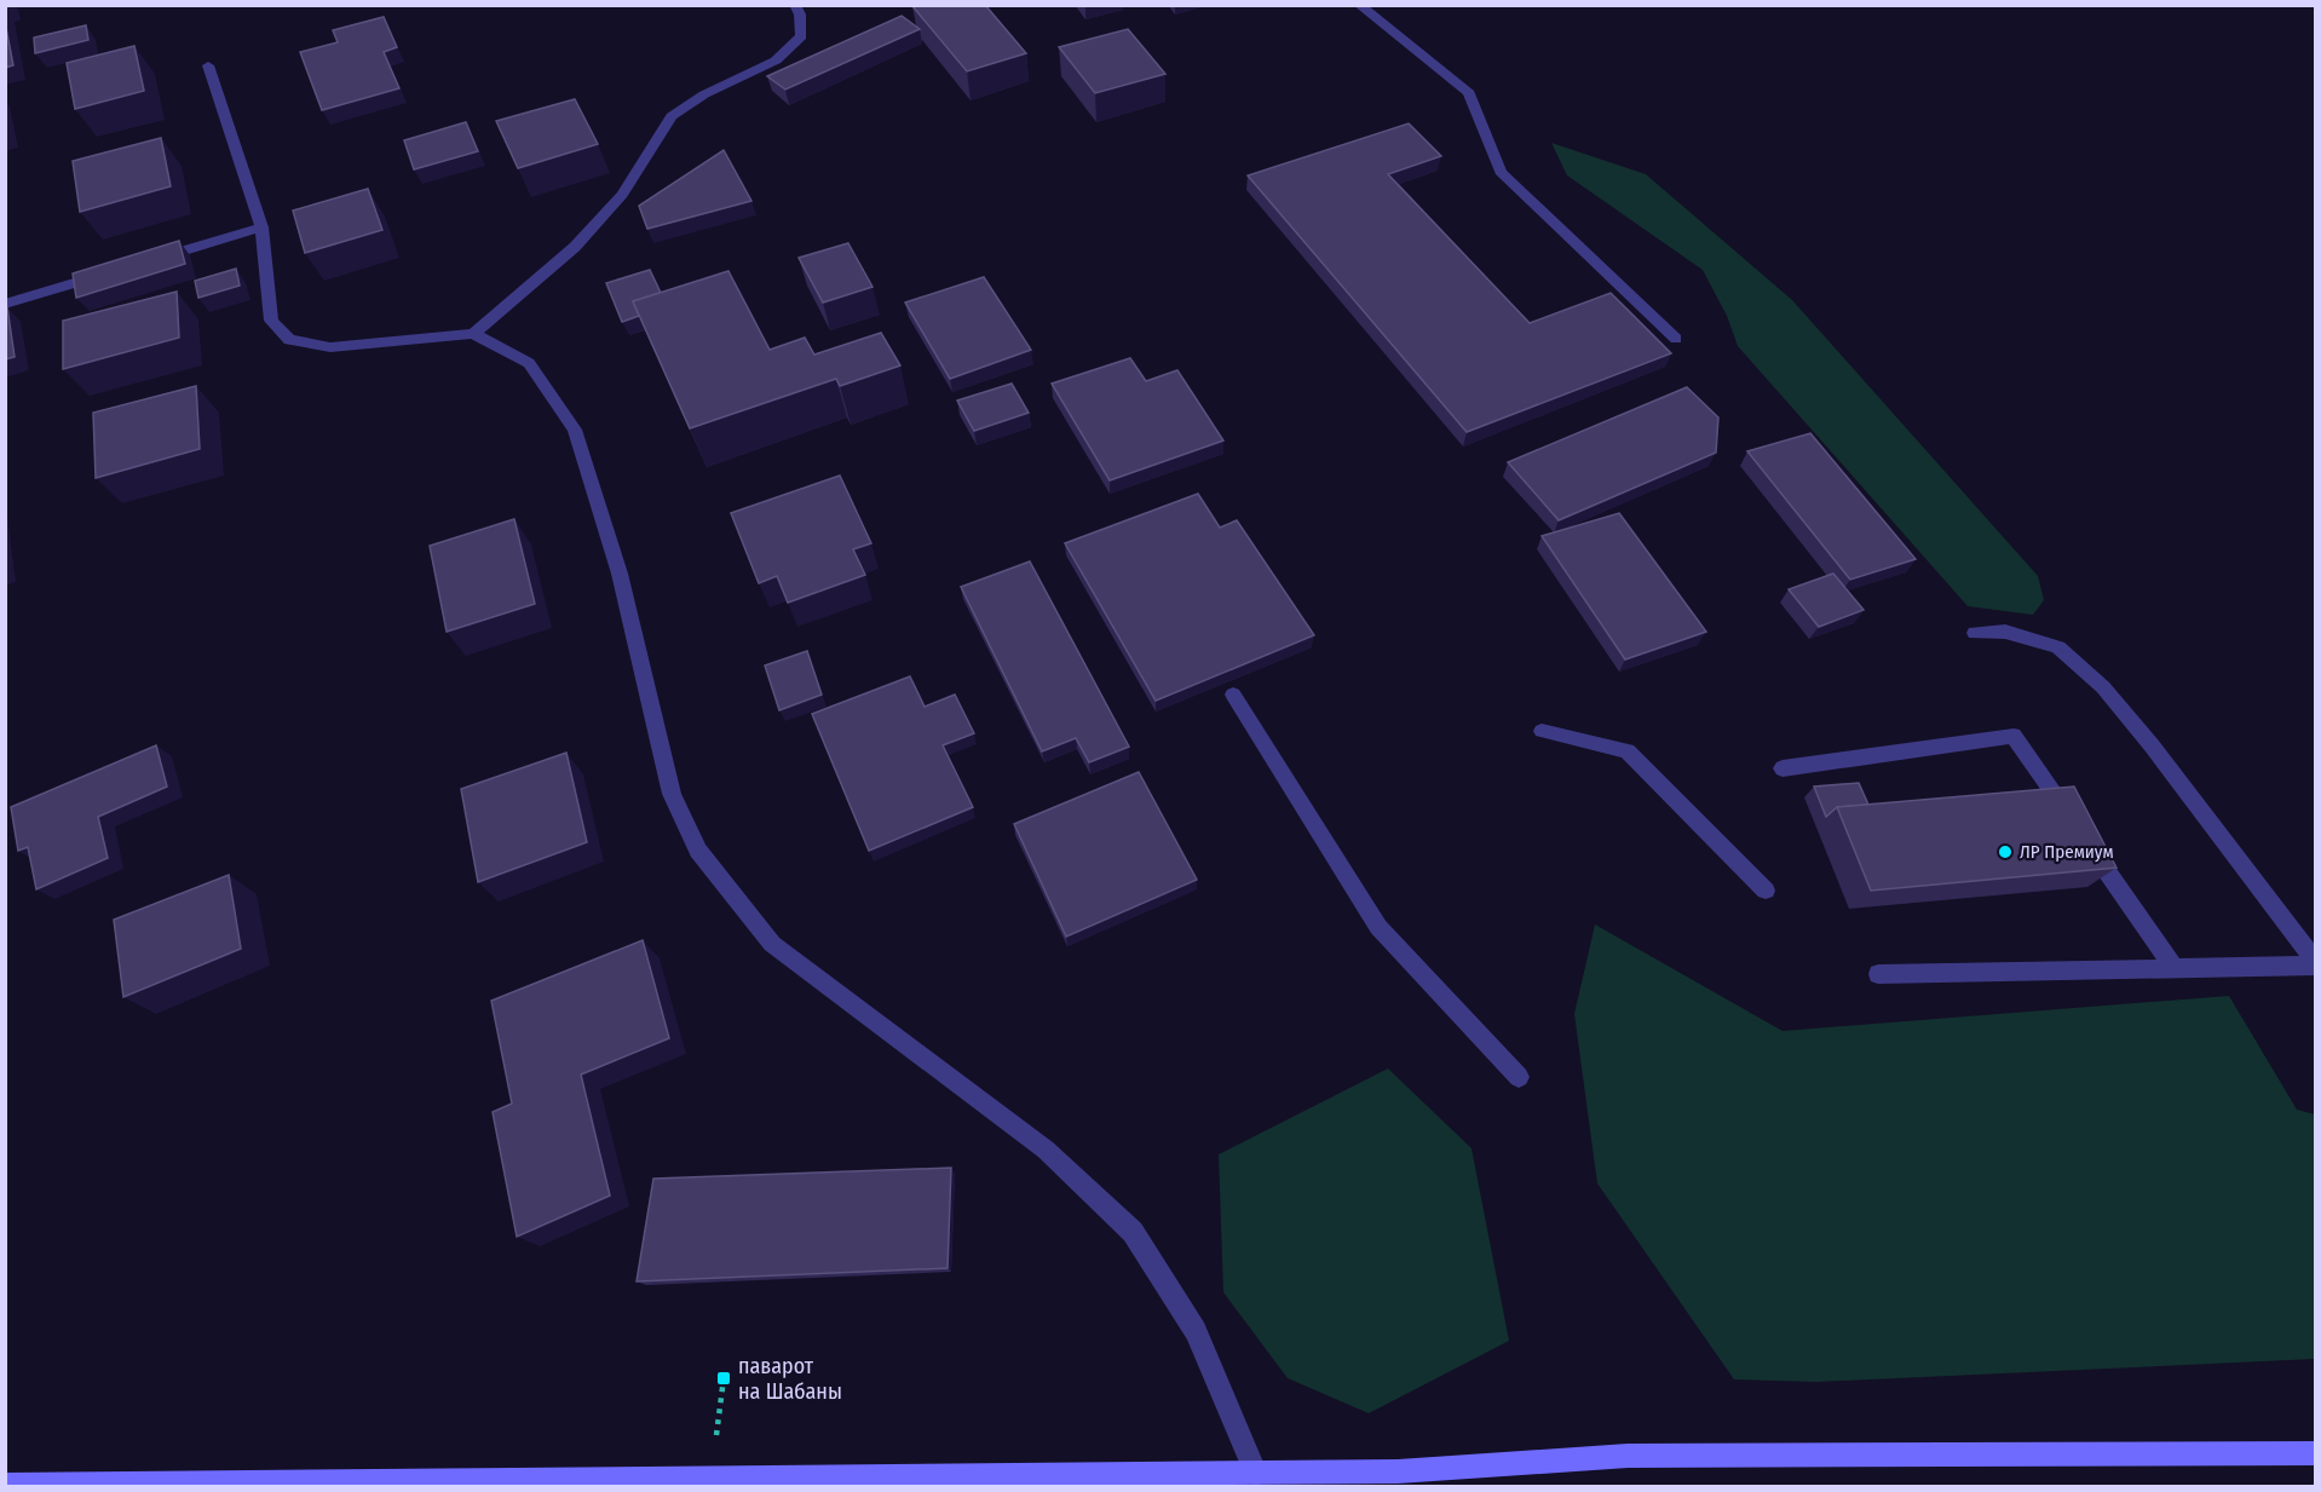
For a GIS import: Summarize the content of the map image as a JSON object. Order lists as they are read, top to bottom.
{
  "places": {
    "other": ["ЛР Премиум"],
    "transit": ["паварот на Шабаны"]
  }
}
